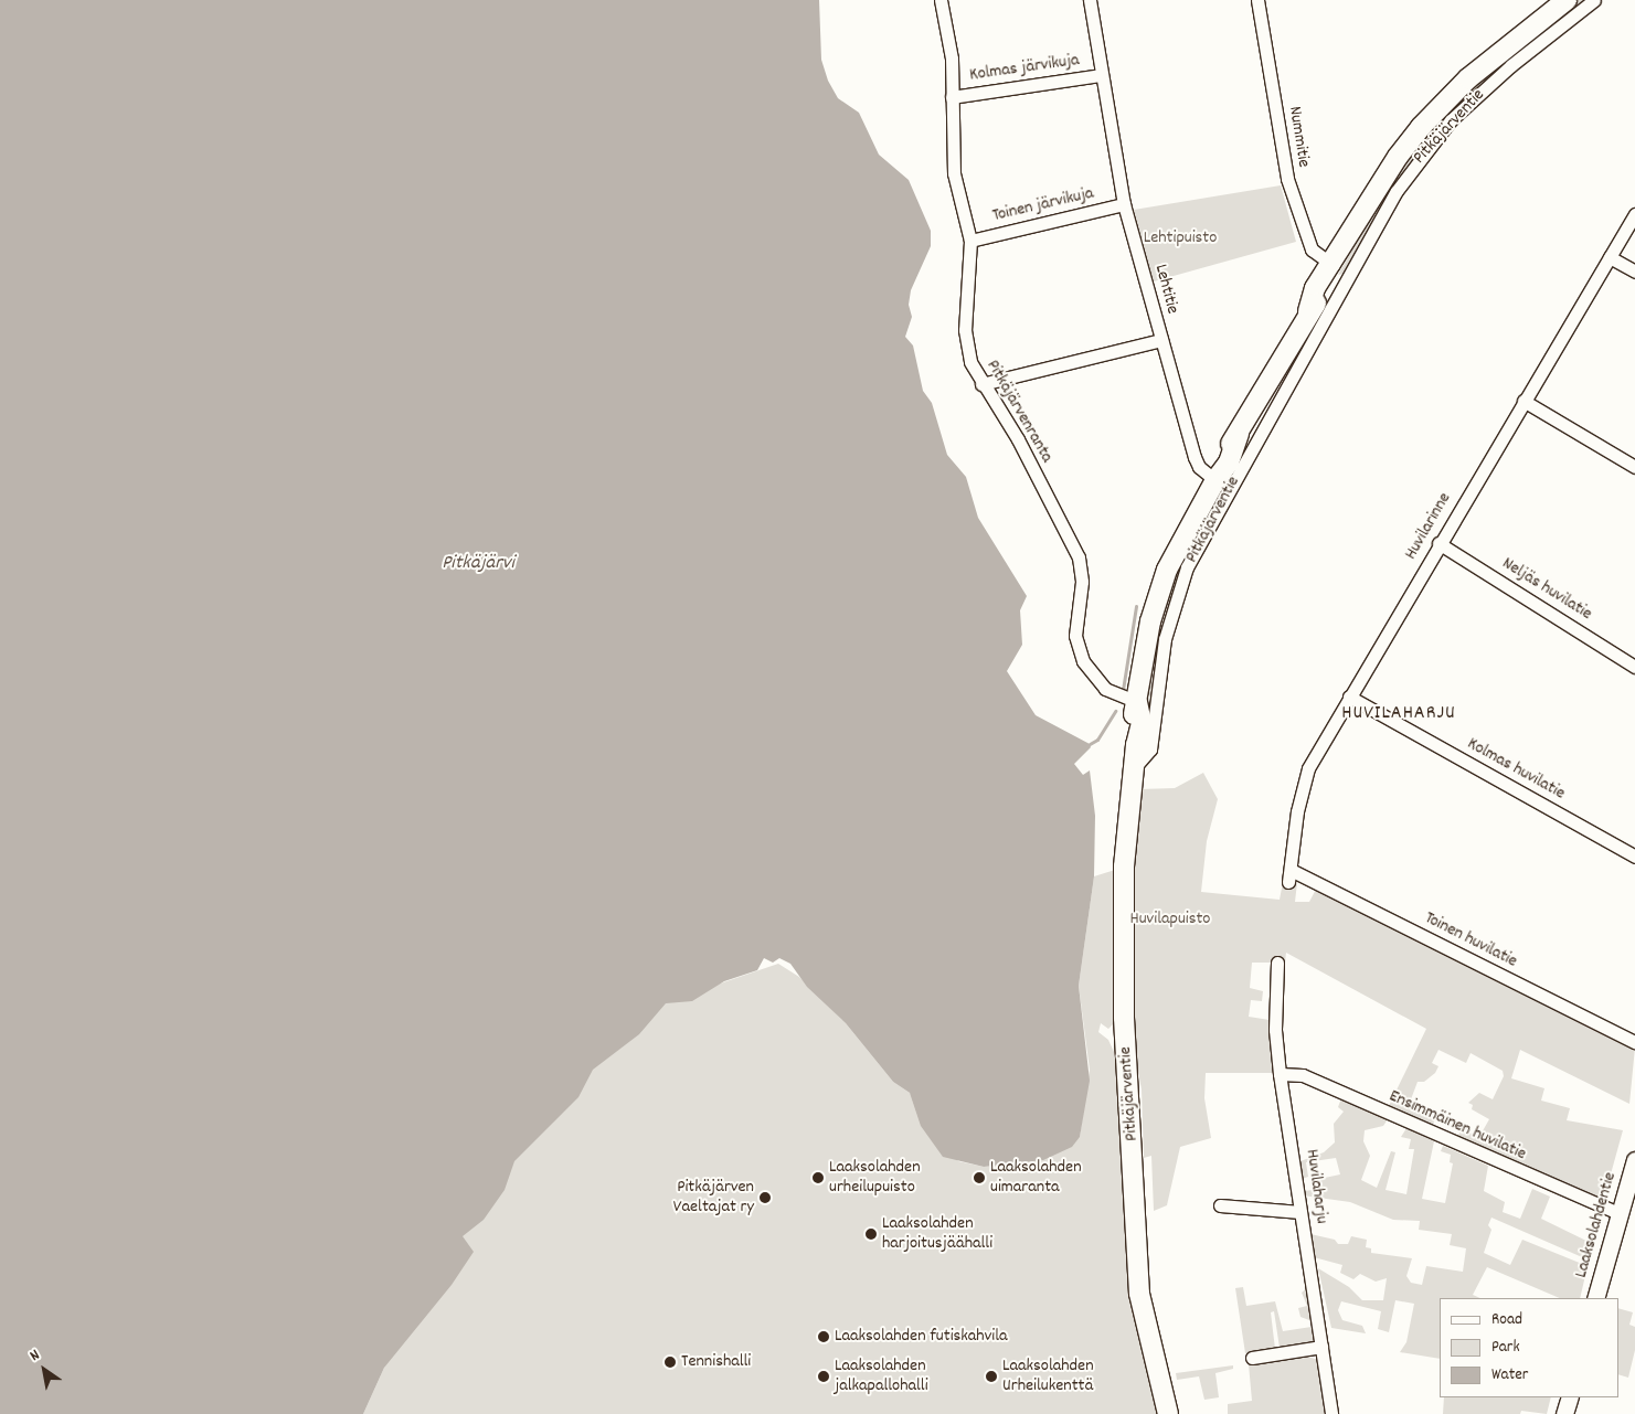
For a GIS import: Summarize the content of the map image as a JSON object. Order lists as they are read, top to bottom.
{
  "streets": {
    "main road": ["Pitkäjärventie"],
    "street": [
      "Kolmas järvikuja",
      "Nummitie",
      "Toinen järvikuja",
      "Lehtitie",
      "Pitkäjärvenranta",
      "Huvilarinne",
      "Neljäs huvilatie",
      "Kolmas huvilatie",
      "Toinen huvilatie",
      "Ensimmäinen huvilatie",
      "Huvilaharju",
      "Laaksolahdentie"
    ]
  },
  "crossings": [
    ["Kolmas järvikuja", "Lehtitie"],
    ["Kolmas järvikuja", "Pitkäjärvenranta"],
    ["Pitkäjärventie", "Nummitie"],
    ["Pitkäjärventie", "Lehtitie"],
    ["Pitkäjärventie", "Pitkäjärvenranta"],
    ["Toinen järvikuja", "Lehtitie"],
    ["Toinen järvikuja", "Pitkäjärvenranta"],
    ["Huvilarinne", "Neljäs huvilatie"],
    ["Huvilarinne", "Kolmas huvilatie"],
    ["Huvilarinne", "Toinen huvilatie"],
    ["Ensimmäinen huvilatie", "Huvilaharju"],
    ["Ensimmäinen huvilatie", "Laaksolahdentie"]
  ],
  "districts": ["HUVILAHARJU"],
  "water": ["Pitkäjärvi"],
  "parks": ["Lehtipuisto", "Huvilapuisto"],
  "places": [
    "Laaksolahden urheilupuisto",
    "Laaksolahden uimaranta",
    "Pitkäjärven Vaeltajat ry",
    "Laaksolahden harjoitusjäähalli",
    "Laaksolahden futiskahvila",
    "Tennishalli",
    "Laaksolahden jalkapallohalli",
    "Laaksolahden Urheilukenttä"
  ],
  "legend": ["Road", "Park", "Water"],
  "north": "top left"
}
